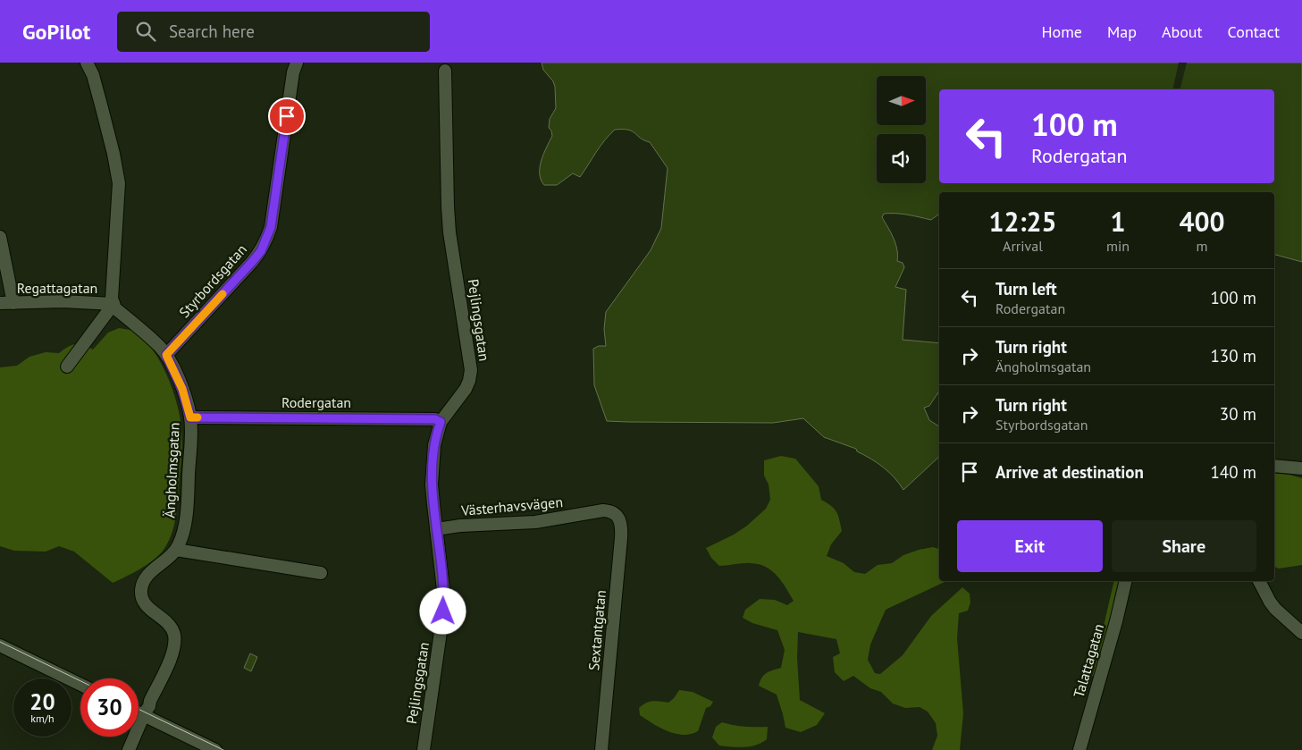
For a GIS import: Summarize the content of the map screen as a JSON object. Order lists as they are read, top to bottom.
{
  "streets": {
    "street": [
      "Styrbordsgatan",
      "Regattagatan",
      "Pejlingsgatan",
      "Rodergatan",
      "Ängholmsgatan",
      "Västerhavsvägen",
      "Sextantgatan",
      "Talattagatan"
    ]
  },
  "crossings": [
    ["Styrbordsgatan", "Ängholmsgatan"],
    ["Regattagatan", "Ängholmsgatan"],
    ["Pejlingsgatan", "Rodergatan"],
    ["Pejlingsgatan", "Västerhavsvägen"],
    ["Rodergatan", "Ängholmsgatan"],
    ["Västerhavsvägen", "Sextantgatan"]
  ],
  "north": "right",
  "page": {
    "header": "GoPilot",
    "search": "Search here",
    "nav": [
      "Home",
      "Map",
      "About",
      "Contact"
    ],
    "turn": ["100 m", "Rodergatan"],
    "eta": [
      "12:25",
      "Arrival",
      "1",
      "min",
      "400",
      "m"
    ],
    "list": [
      {
        "name": "Turn left",
        "note": "Rodergatan",
        "value": "100 m"
      },
      {
        "name": "Turn right",
        "note": "Ängholmsgatan",
        "value": "130 m"
      },
      {
        "name": "Turn right",
        "note": "Styrbordsgatan",
        "value": "30 m"
      },
      {
        "name": "Arrive at destination",
        "value": "140 m"
      }
    ],
    "buttons": ["Exit", "Share"],
    "speed": "20 km/h",
    "limit": "30"
  }
}
